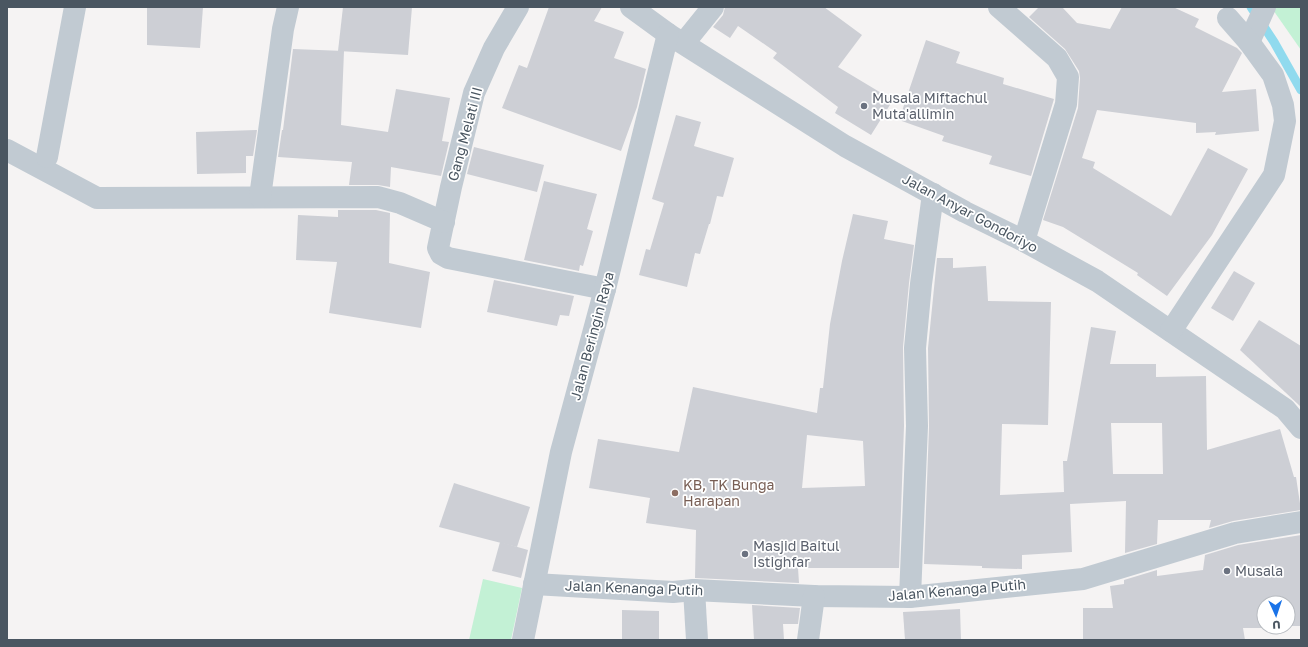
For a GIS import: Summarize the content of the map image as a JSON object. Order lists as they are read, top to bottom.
{
  "streets": {
    "street": [
      "Gang Melati III",
      "Jalan Anyar Gondoriyo",
      "Jalan Beringin Raya",
      "Jalan Kenanga Putih"
    ]
  },
  "crossings": [
    ["Gang Melati III", "Jalan Beringin Raya"],
    ["Jalan Anyar Gondoriyo", "Jalan Beringin Raya"],
    ["Jalan Beringin Raya", "Jalan Kenanga Putih"]
  ],
  "places": [
    "Musala Miftachul Muta'allimin",
    "KB, TK Bunga Harapan",
    "Masjid Baitul Istighfar",
    "Musala"
  ],
  "north": "bottom"
}
